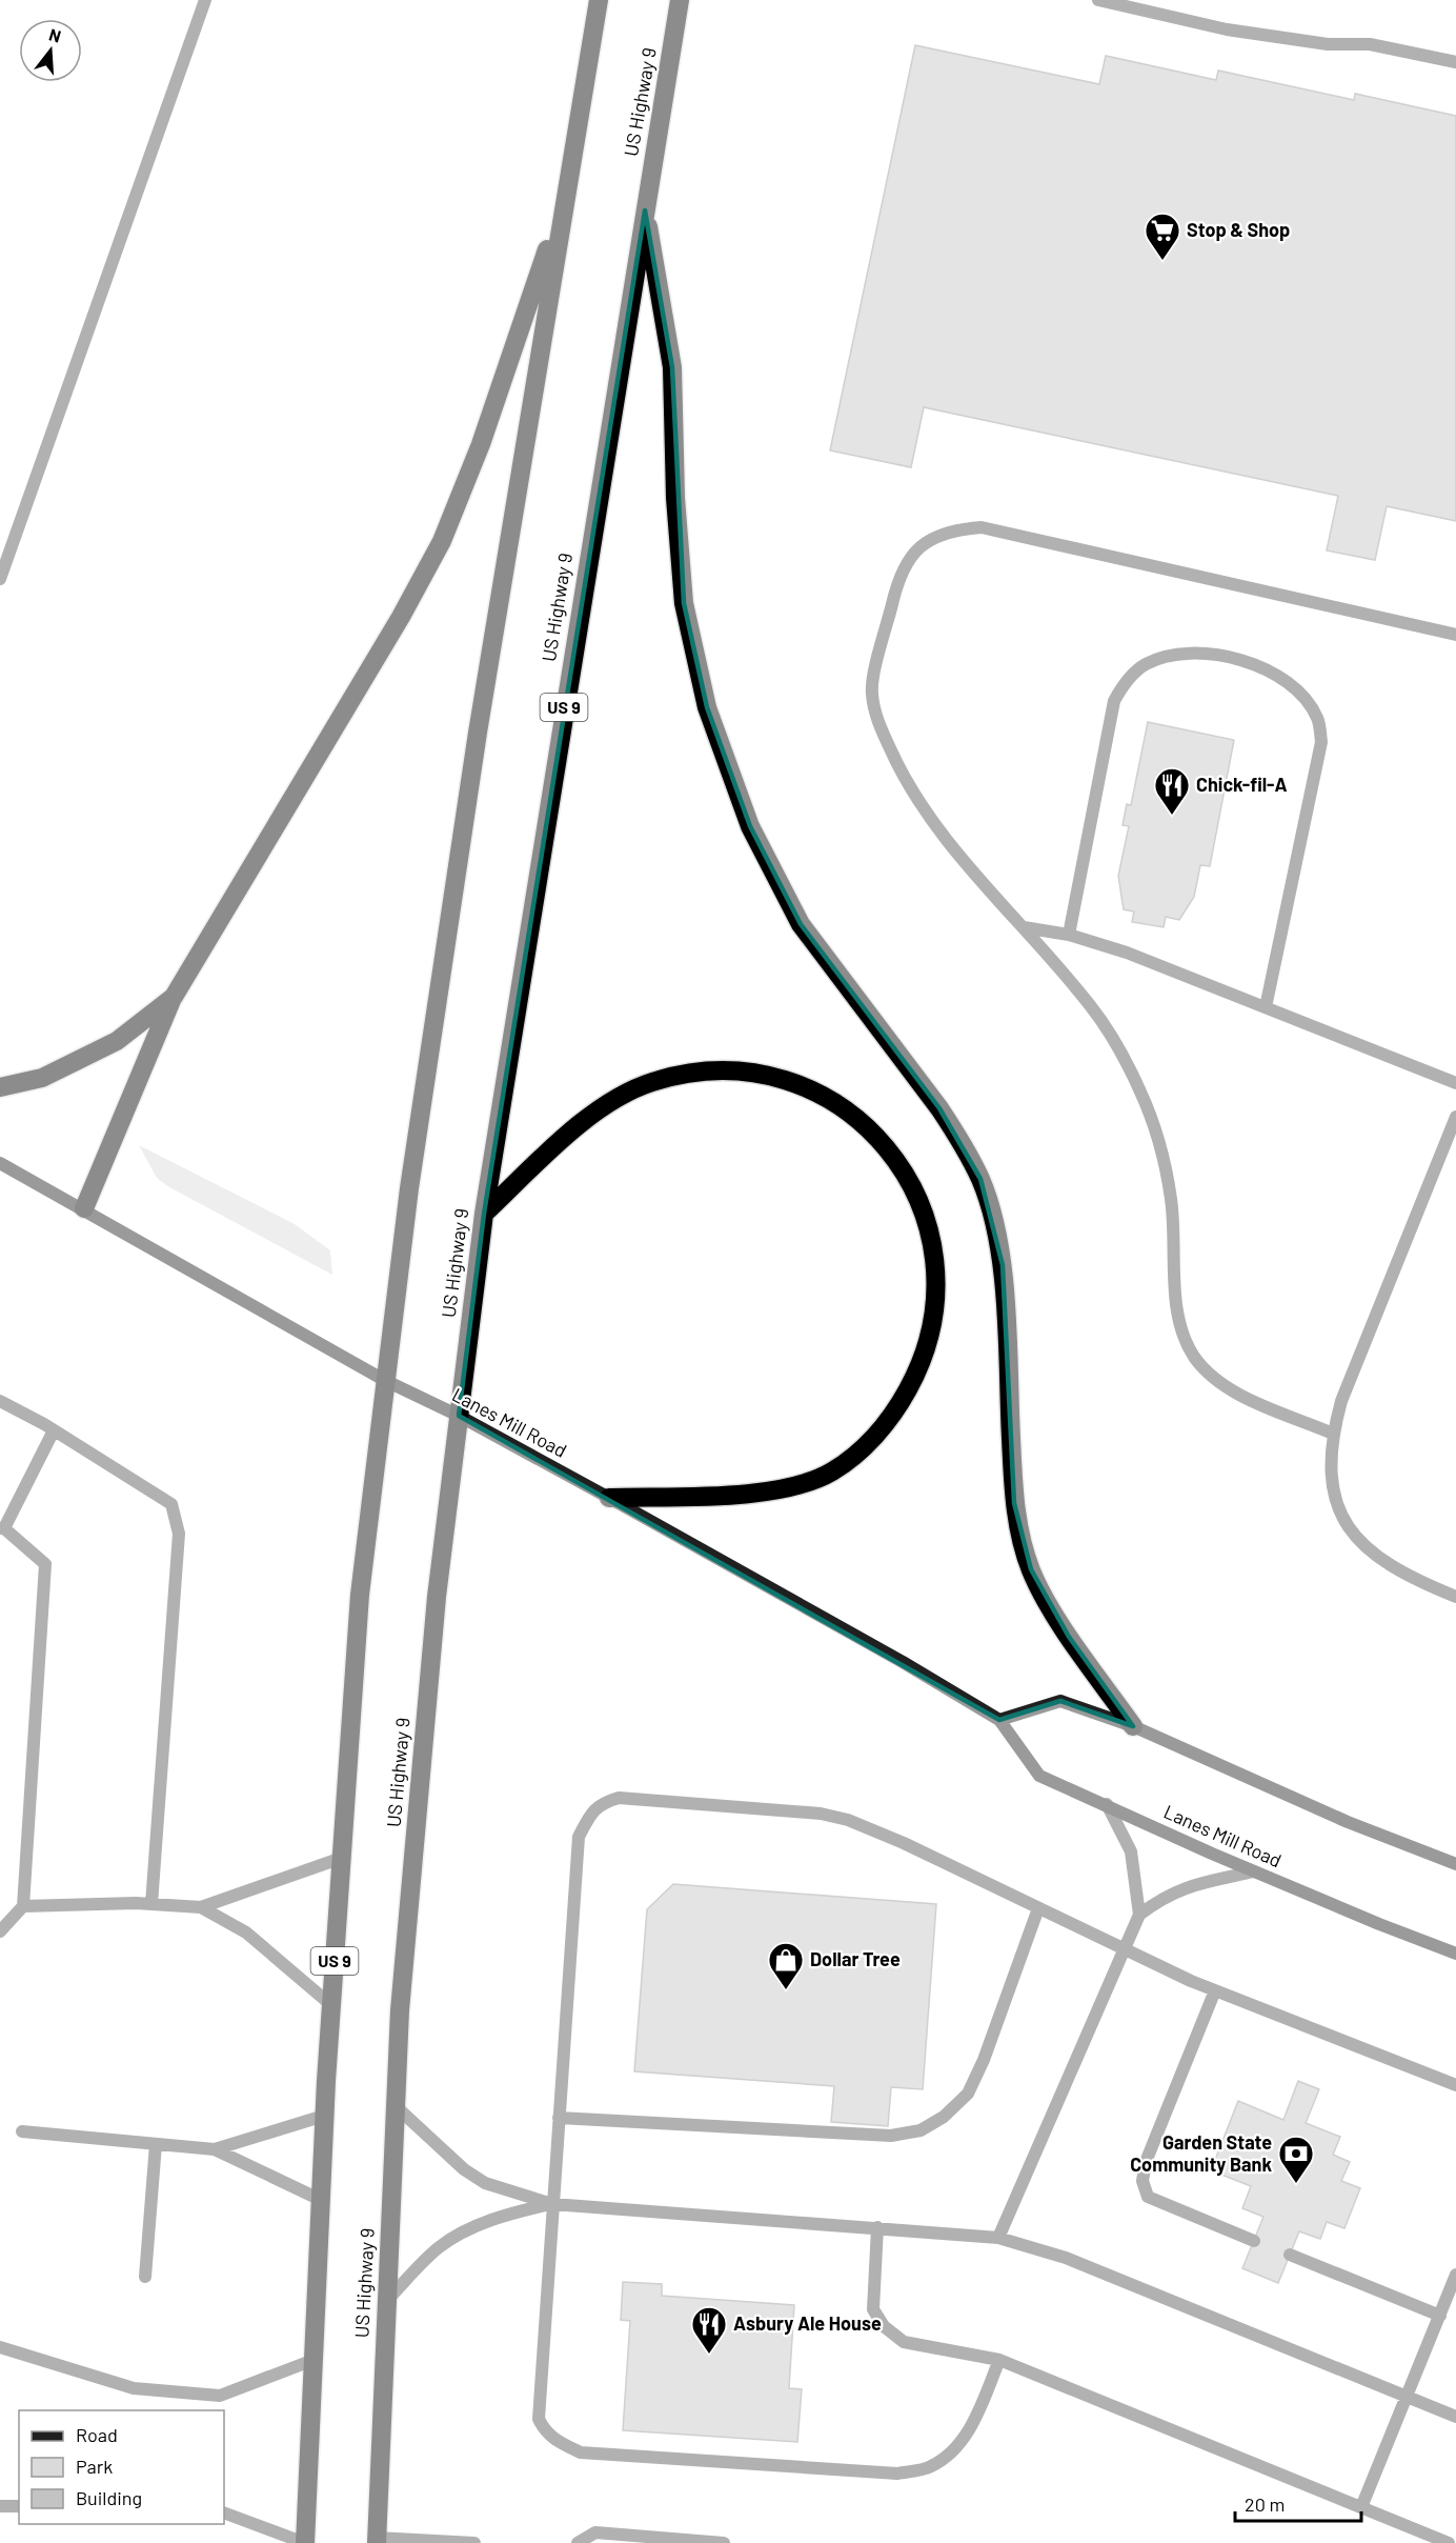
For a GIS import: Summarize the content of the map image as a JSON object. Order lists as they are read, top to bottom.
{
  "streets": {
    "highway": ["US Highway 9", "US 9"],
    "street": ["Lanes Mill Road"]
  },
  "crossings": [
    ["US Highway 9", "Lanes Mill Road"],
    ["US 9", "Lanes Mill Road"]
  ],
  "places": {
    "supermarket": ["Stop & Shop"],
    "restaurant": ["Chick-fil-A", "Asbury Ale House"],
    "shop": ["Dollar Tree"],
    "bank": ["Garden State Community Bank"]
  },
  "legend": ["Road", "Park", "Building"],
  "scale_bar": "20 m",
  "north": "top"
}
